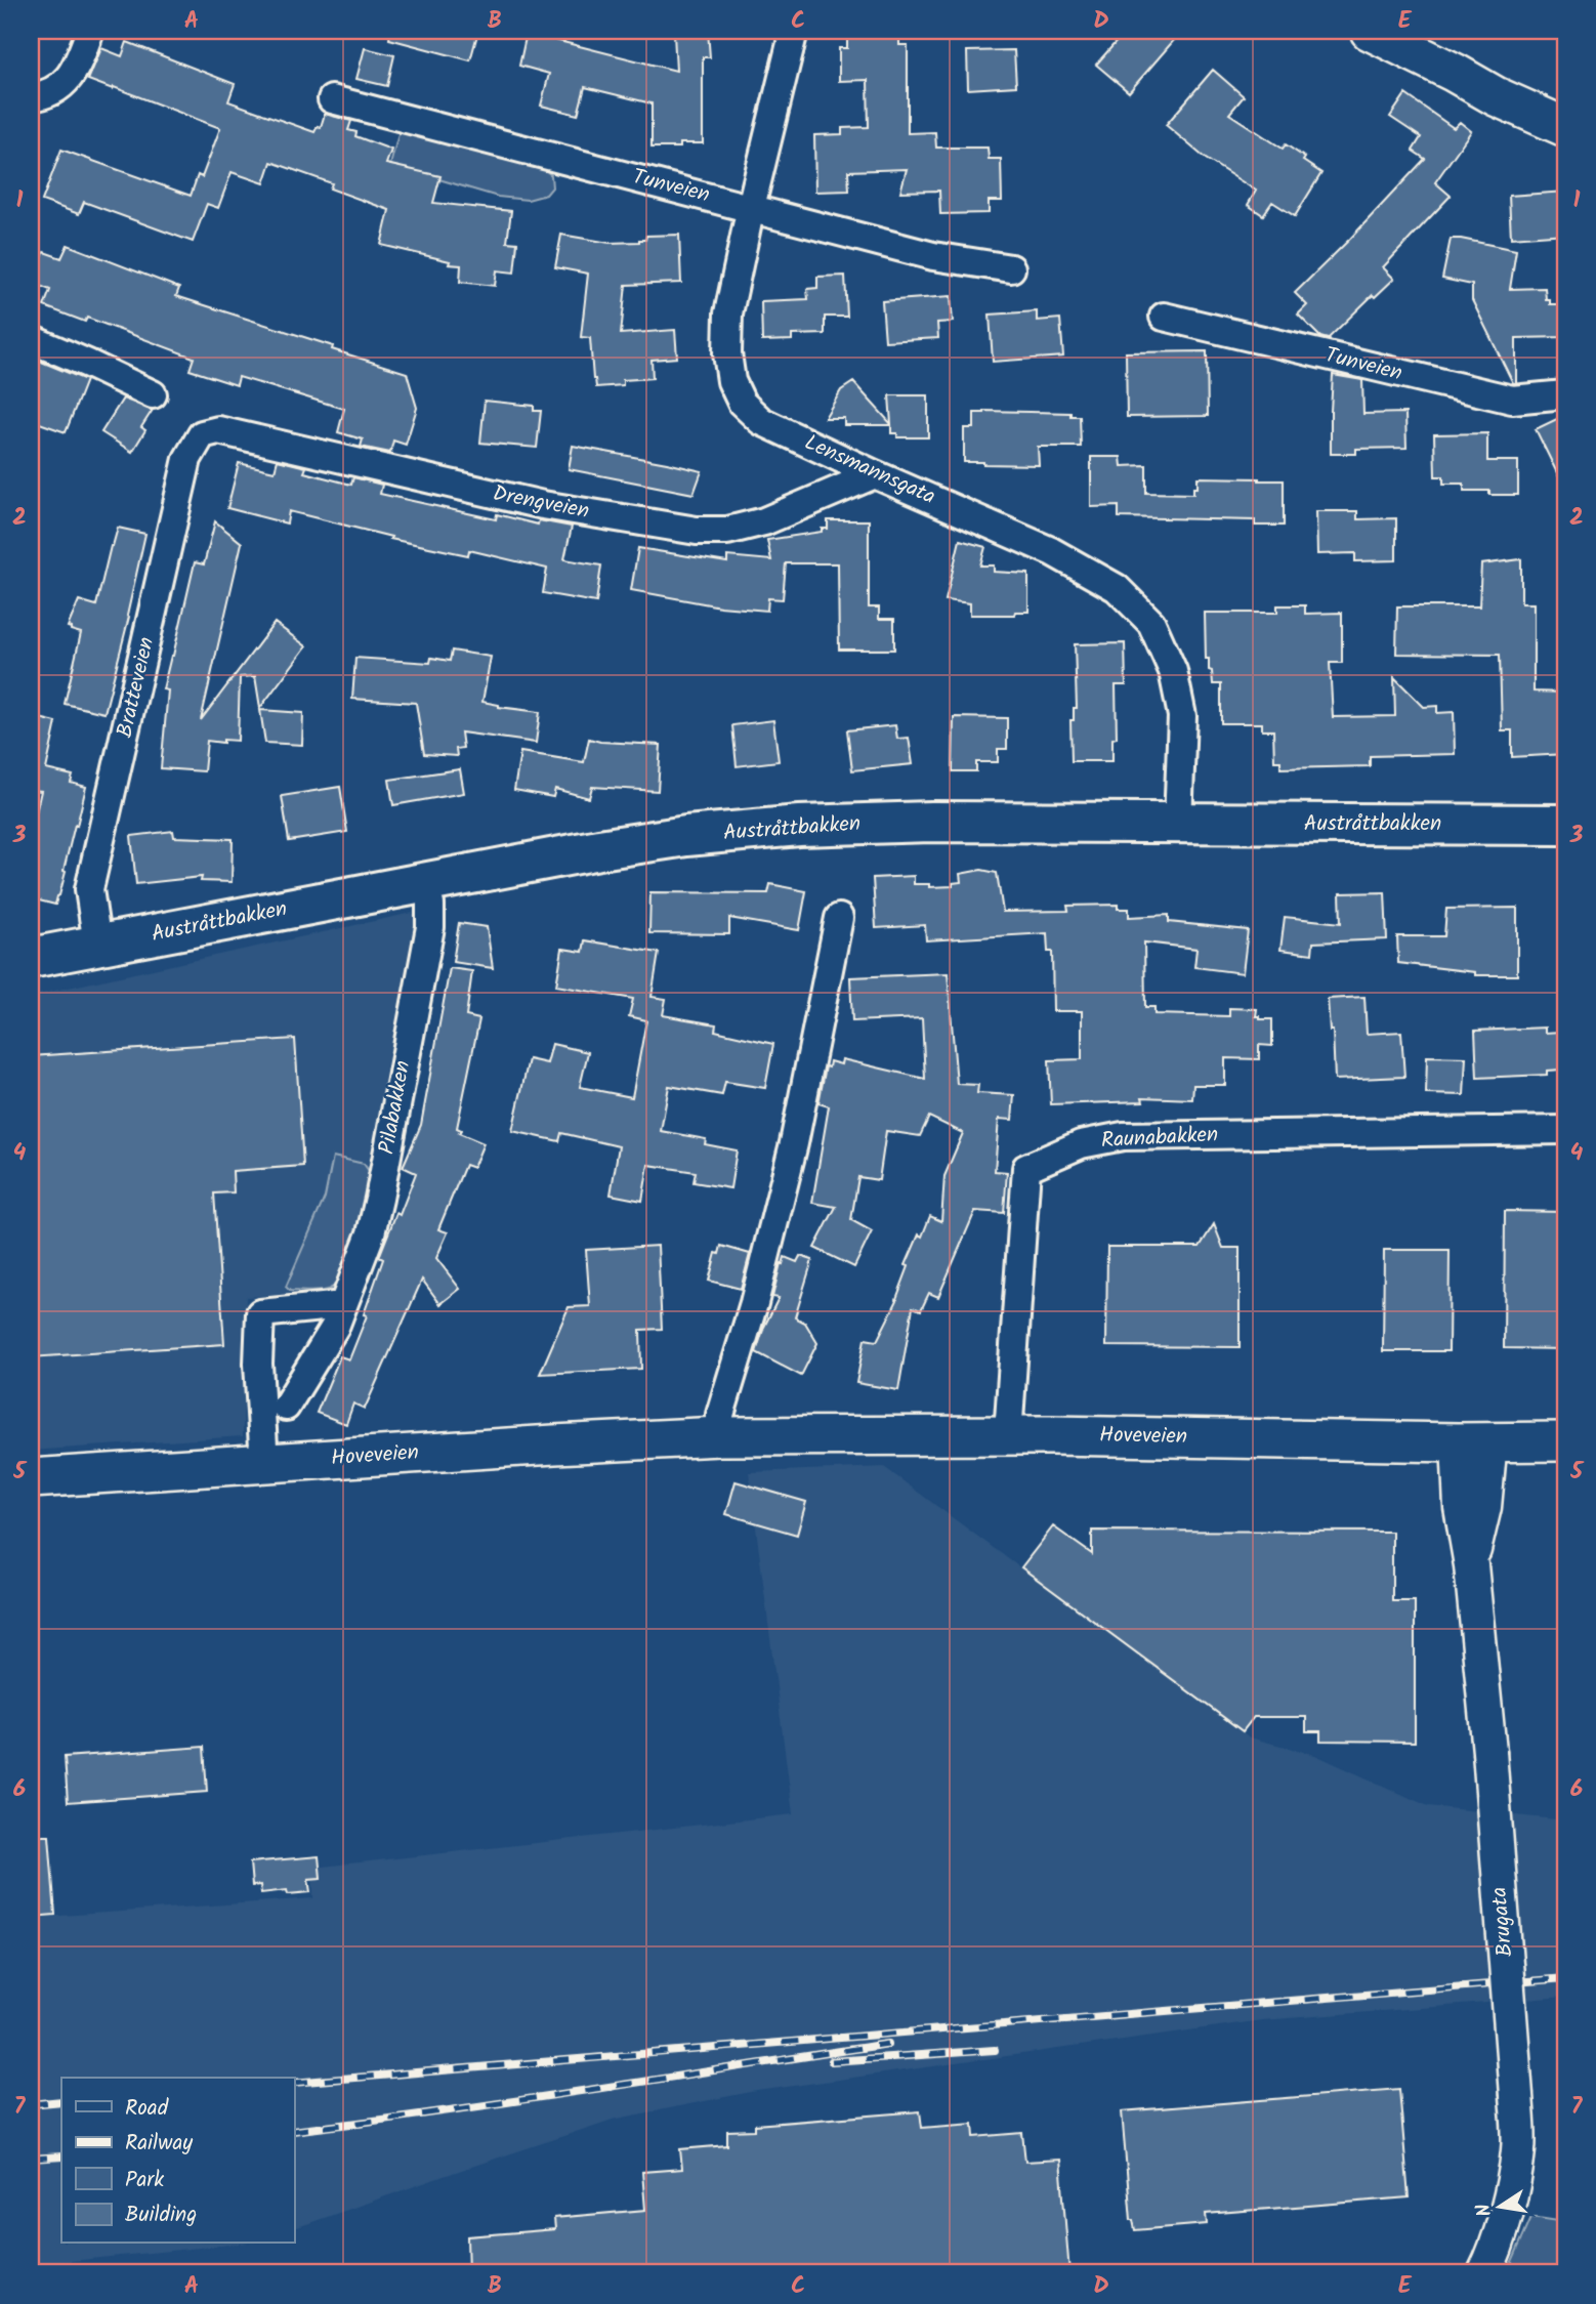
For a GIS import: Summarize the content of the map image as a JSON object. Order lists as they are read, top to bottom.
{
  "streets": {
    "main road": ["Austråttbakken", "Hoveveien"],
    "street": [
      "Tunveien",
      "Lensmannsgata",
      "Drengveien",
      "Bratteveien",
      "Pilabakken",
      "Raunabakken",
      "Brugata"
    ]
  },
  "crossings": [
    ["Tunveien", "Lensmannsgata"],
    ["Lensmannsgata", "Drengveien"],
    ["Lensmannsgata", "Austråttbakken"],
    ["Drengveien", "Bratteveien"],
    ["Bratteveien", "Austråttbakken"],
    ["Raunabakken", "Hoveveien"],
    ["Hoveveien", "Brugata"]
  ],
  "legend": [
    "Road",
    "Railway",
    "Park",
    "Building"
  ],
  "north": "left",
  "grid": {
    "columns": [
      "A",
      "B",
      "C",
      "D",
      "E"
    ],
    "rows": [
      "1",
      "2",
      "3",
      "4",
      "5",
      "6",
      "7"
    ]
  }
}
